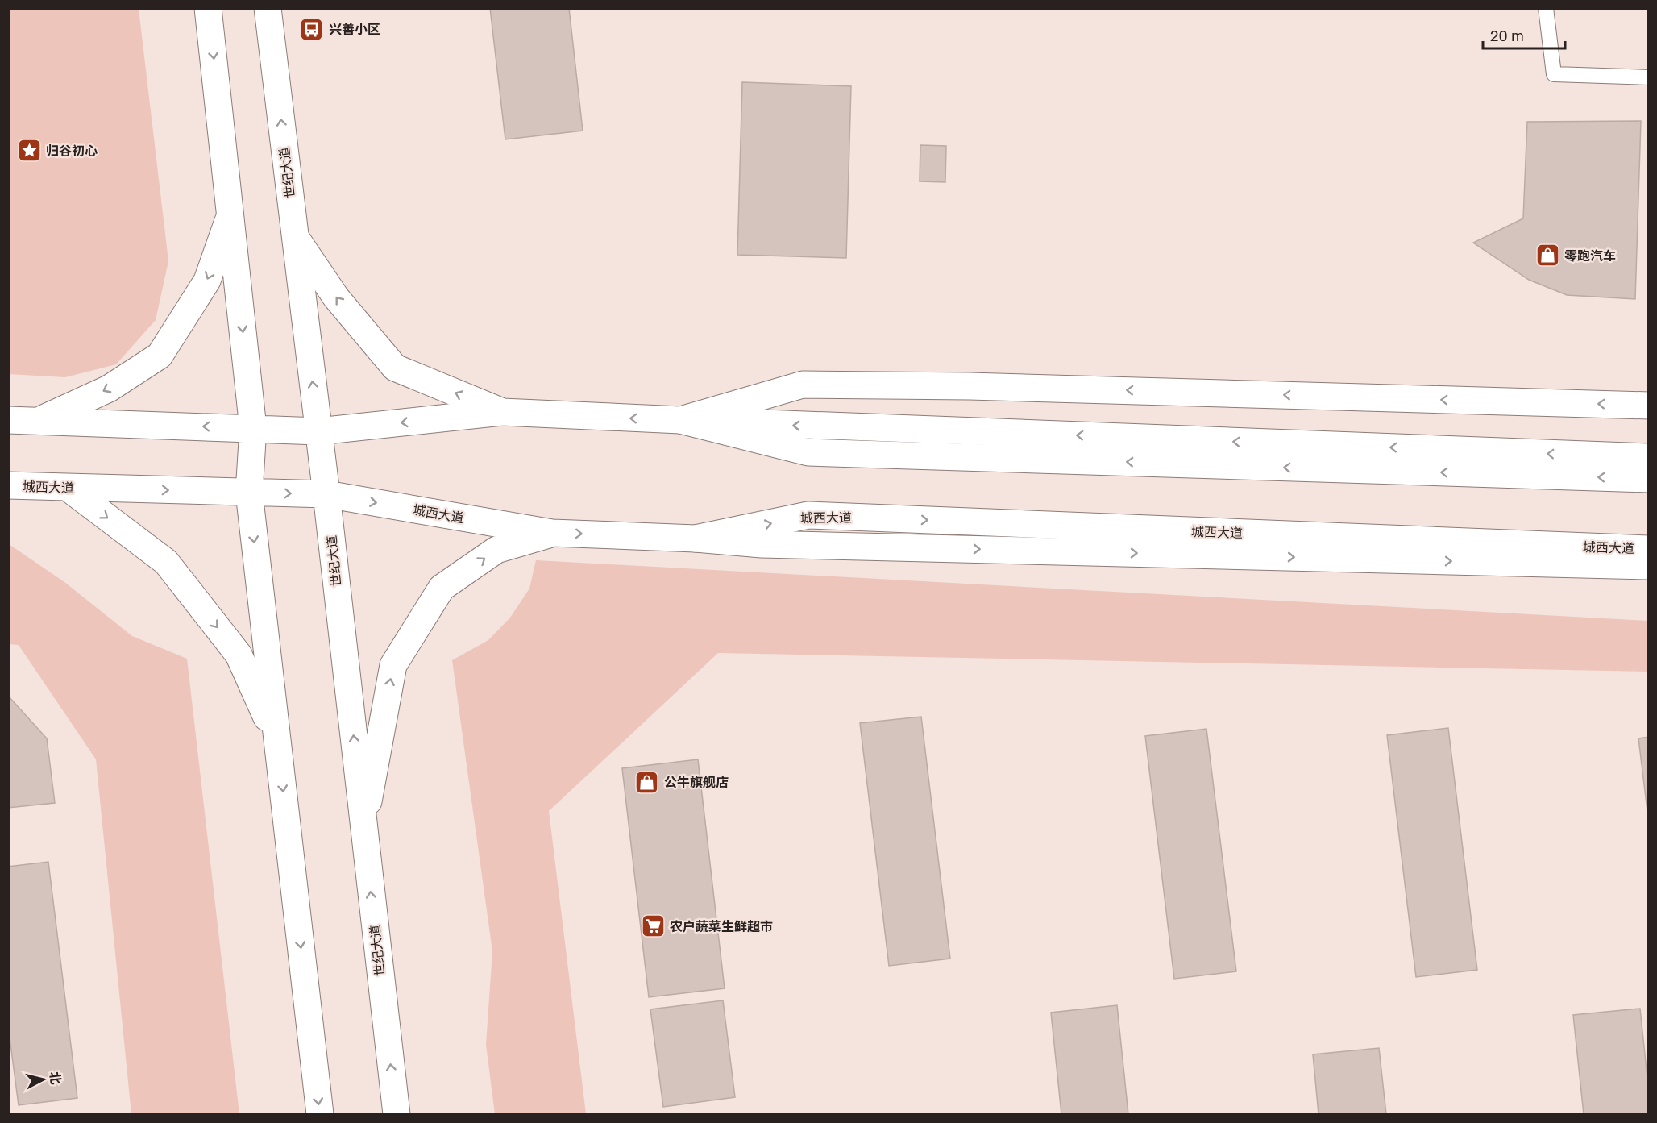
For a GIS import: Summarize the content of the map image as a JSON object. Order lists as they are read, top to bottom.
{
  "streets": {
    "main road": ["世纪大道", "城西大道"]
  },
  "crossings": [
    ["世纪大道", "城西大道"]
  ],
  "places": {
    "bus stop": ["兴善小区"],
    "place": ["归谷初心"],
    "shop": ["零跑汽车", "公牛旗舰店"],
    "supermarket": ["农户蔬菜生鲜超市"]
  },
  "scale_bar": "20 m",
  "north": "right"
}
